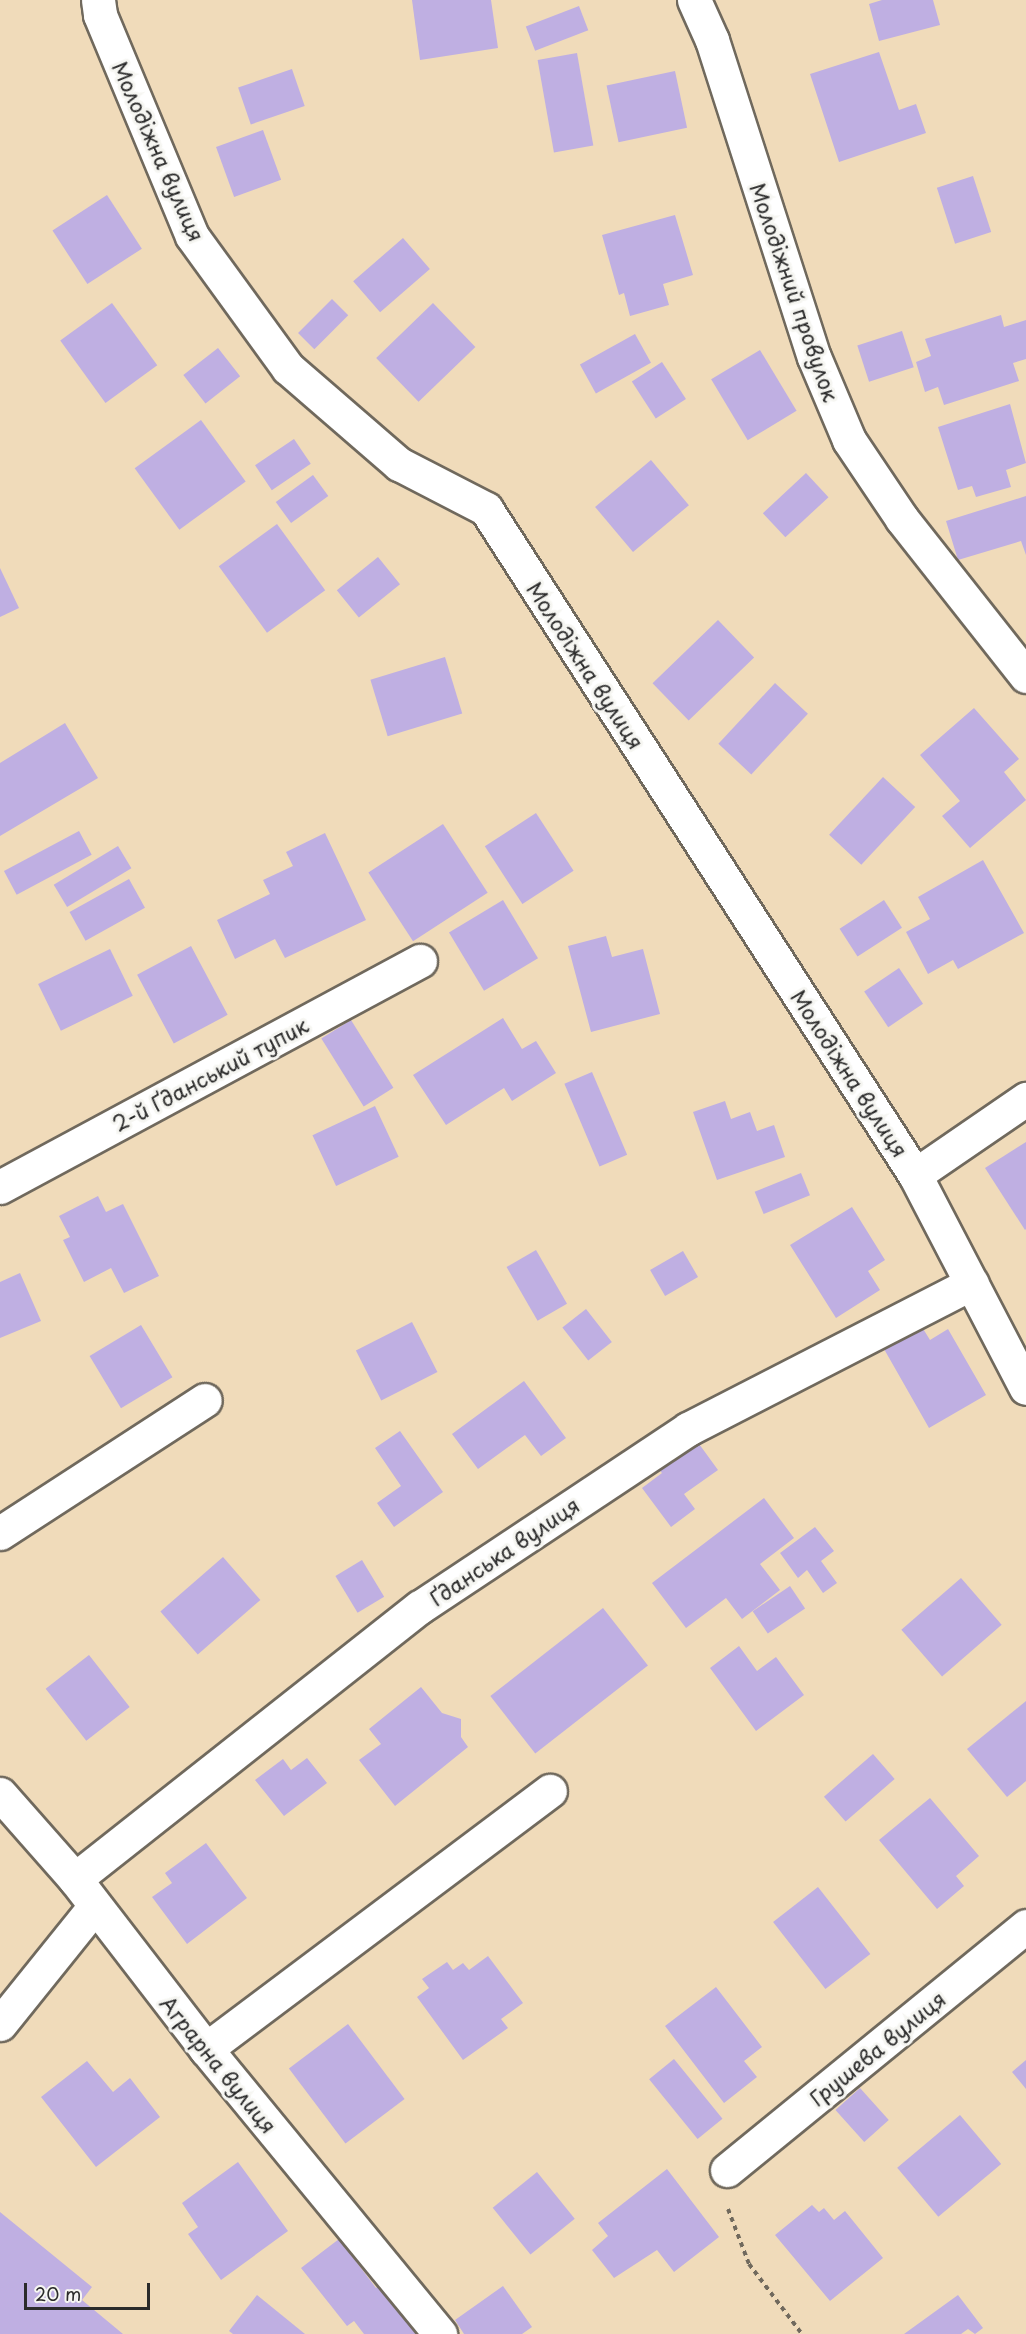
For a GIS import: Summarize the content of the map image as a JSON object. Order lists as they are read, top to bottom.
{
  "streets": {
    "street": [
      "Молодіжна вулиця",
      "Молодіжний провулок",
      "2-й Ґданський тупик",
      "Ґданська вулиця",
      "Грушева вулиця",
      "Аграрна вулиця"
    ]
  },
  "crossings": [
    ["Молодіжна вулиця", "Ґданська вулиця"],
    ["Ґданська вулиця", "Аграрна вулиця"]
  ],
  "scale_bar": "20 m"
}
